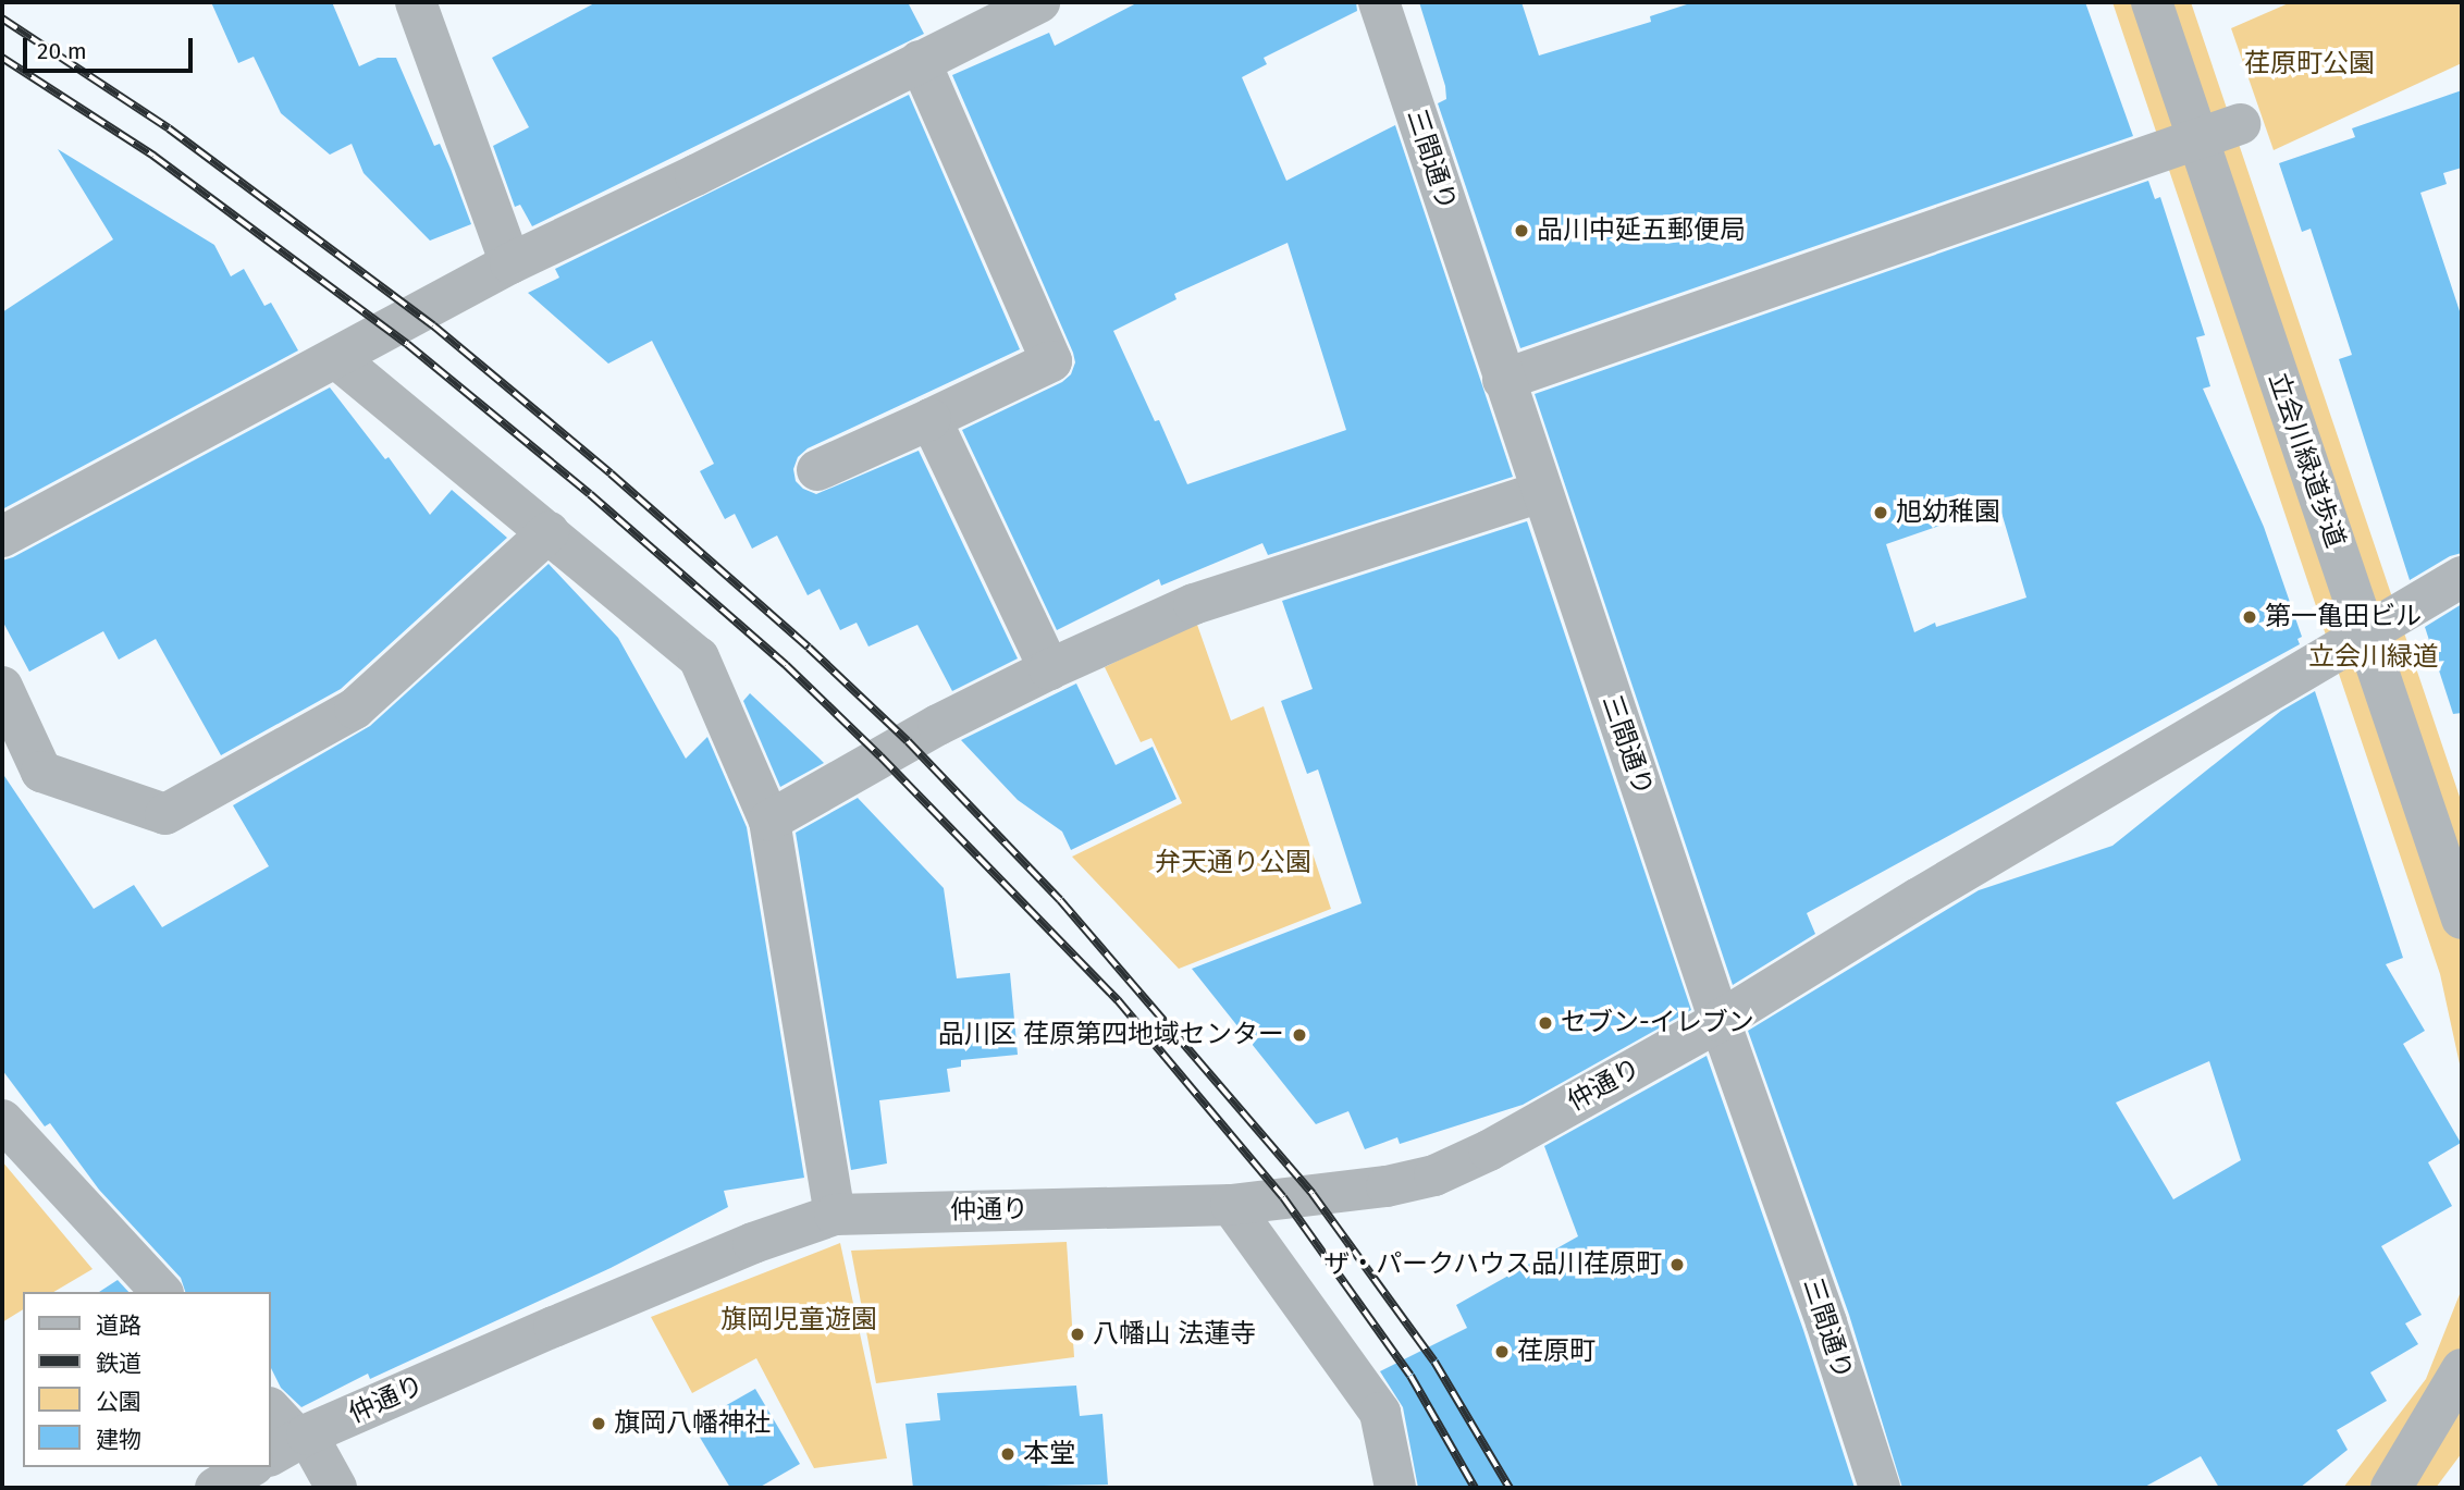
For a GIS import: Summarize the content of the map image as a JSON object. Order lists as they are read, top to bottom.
{
  "streets": {
    "street": ["三間通り", "立会川緑道歩道", "仲通り"]
  },
  "crossings": [
    ["三間通り", "仲通り"],
    ["立会川緑道歩道", "仲通り"]
  ],
  "parks": [
    "荏原町公園",
    "立会川緑道",
    "弁天通り公園",
    "旗岡児童遊園"
  ],
  "places": [
    "品川中延五郵便局",
    "旭幼稚園",
    "第一亀田ビル",
    "セブン-イレブン",
    "品川区 荏原第四地域センター",
    "ザ・パークハウス品川荏原町",
    "八幡山 法蓮寺",
    "荏原町",
    "旗岡八幡神社",
    "本堂"
  ],
  "legend": [
    "道路",
    "鉄道",
    "公園",
    "建物"
  ],
  "scale_bar": "20 m"
}
